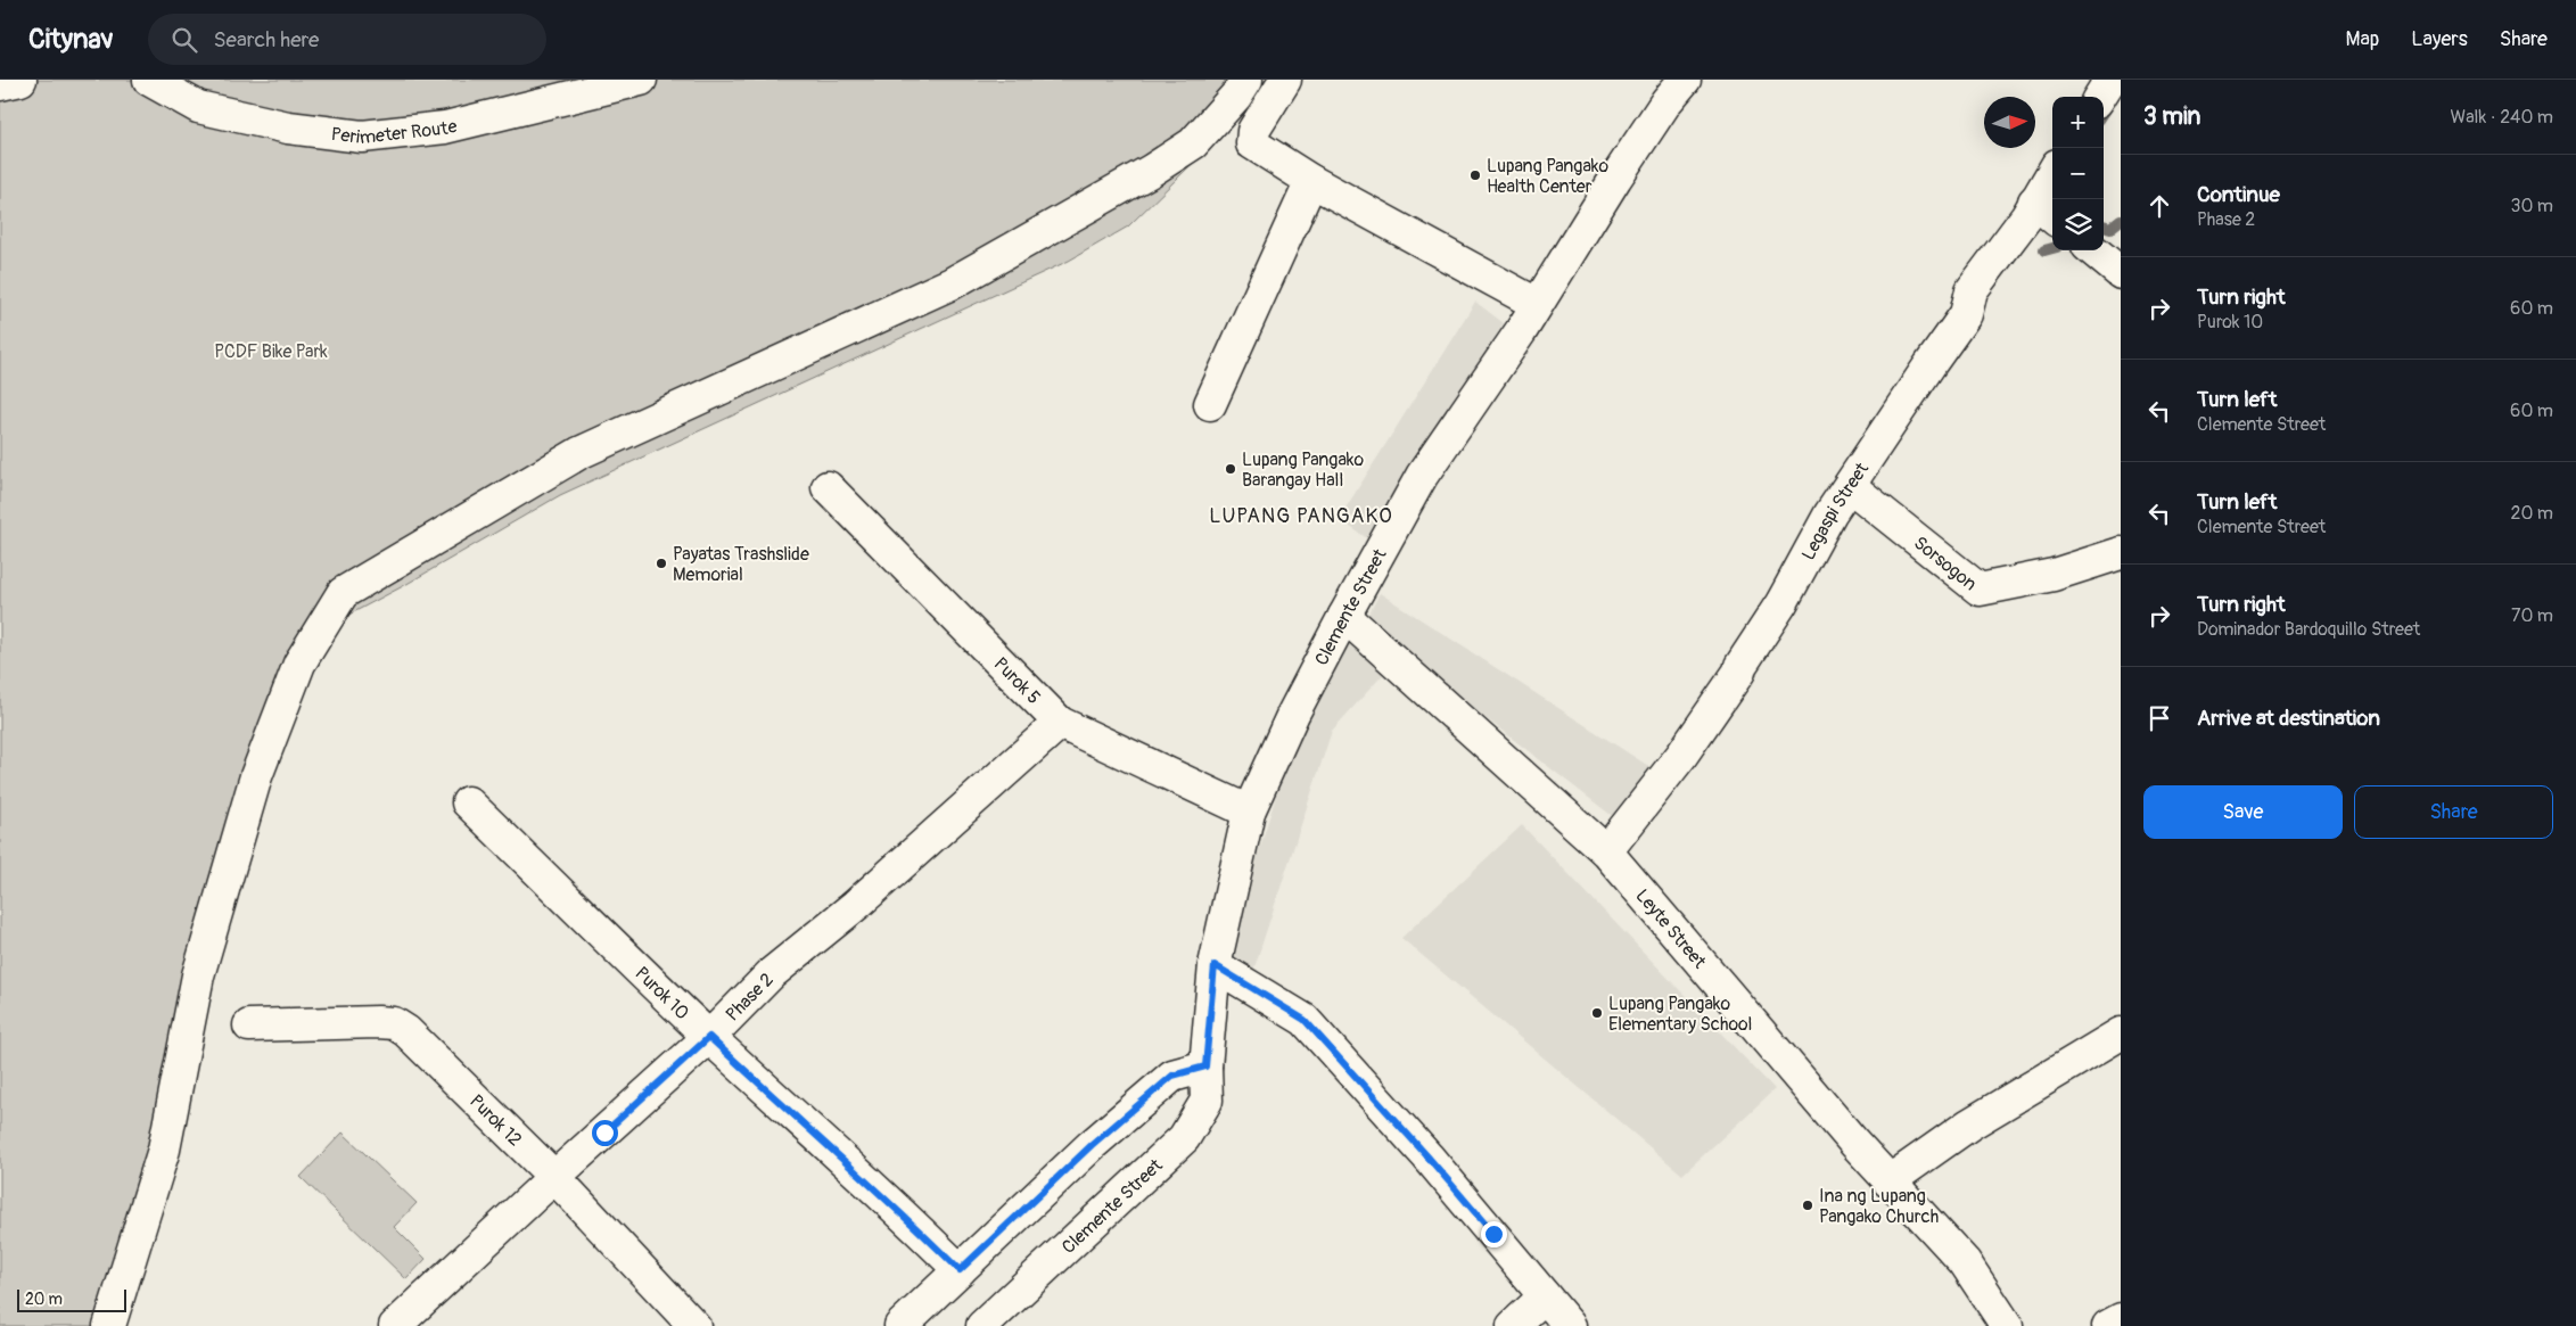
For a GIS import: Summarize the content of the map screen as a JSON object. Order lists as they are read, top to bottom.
{
  "streets": {
    "street": [
      "Perimeter Route",
      "Legaspi Street",
      "Sorsogon",
      "Clemente Street",
      "Purok 5",
      "Leyte Street",
      "Purok 10",
      "Phase 2",
      "Purok 12"
    ]
  },
  "crossings": [
    ["Legaspi Street", "Sorsogon"],
    ["Legaspi Street", "Leyte Street"],
    ["Clemente Street", "Purok 5"],
    ["Clemente Street", "Leyte Street"],
    ["Purok 5", "Phase 2"],
    ["Purok 10", "Phase 2"],
    ["Phase 2", "Purok 12"]
  ],
  "districts": ["LUPANG PANGAKO"],
  "parks": ["PCDF Bike Park"],
  "places": [
    "Lupang Pangako Health Center",
    "Lupang Pangako Barangay Hall",
    "Payatas Trashslide Memorial",
    "Lupang Pangako Elementary School",
    "Ina ng Lupang Pangako Church"
  ],
  "scale_bar": "20 m",
  "north": "right",
  "page": {
    "header": "Citynav",
    "search": "Search here",
    "nav": ["Map", "Layers", "Share"],
    "heading": ["3 min", "Walk · 240 m"],
    "map_buttons": ["+", "−"],
    "list": [
      ["Continue", "Phase 2", "30 m"],
      ["Turn right", "Purok 10", "60 m"],
      ["Turn left", "Clemente Street", "60 m"],
      ["Turn left", "Clemente Street", "20 m"],
      ["Turn right", "Dominador Bardoquillo Street", "70 m"],
      "Arrive at destination"
    ],
    "buttons": ["Save", "Share"],
    "scale": "20 m"
  }
}
